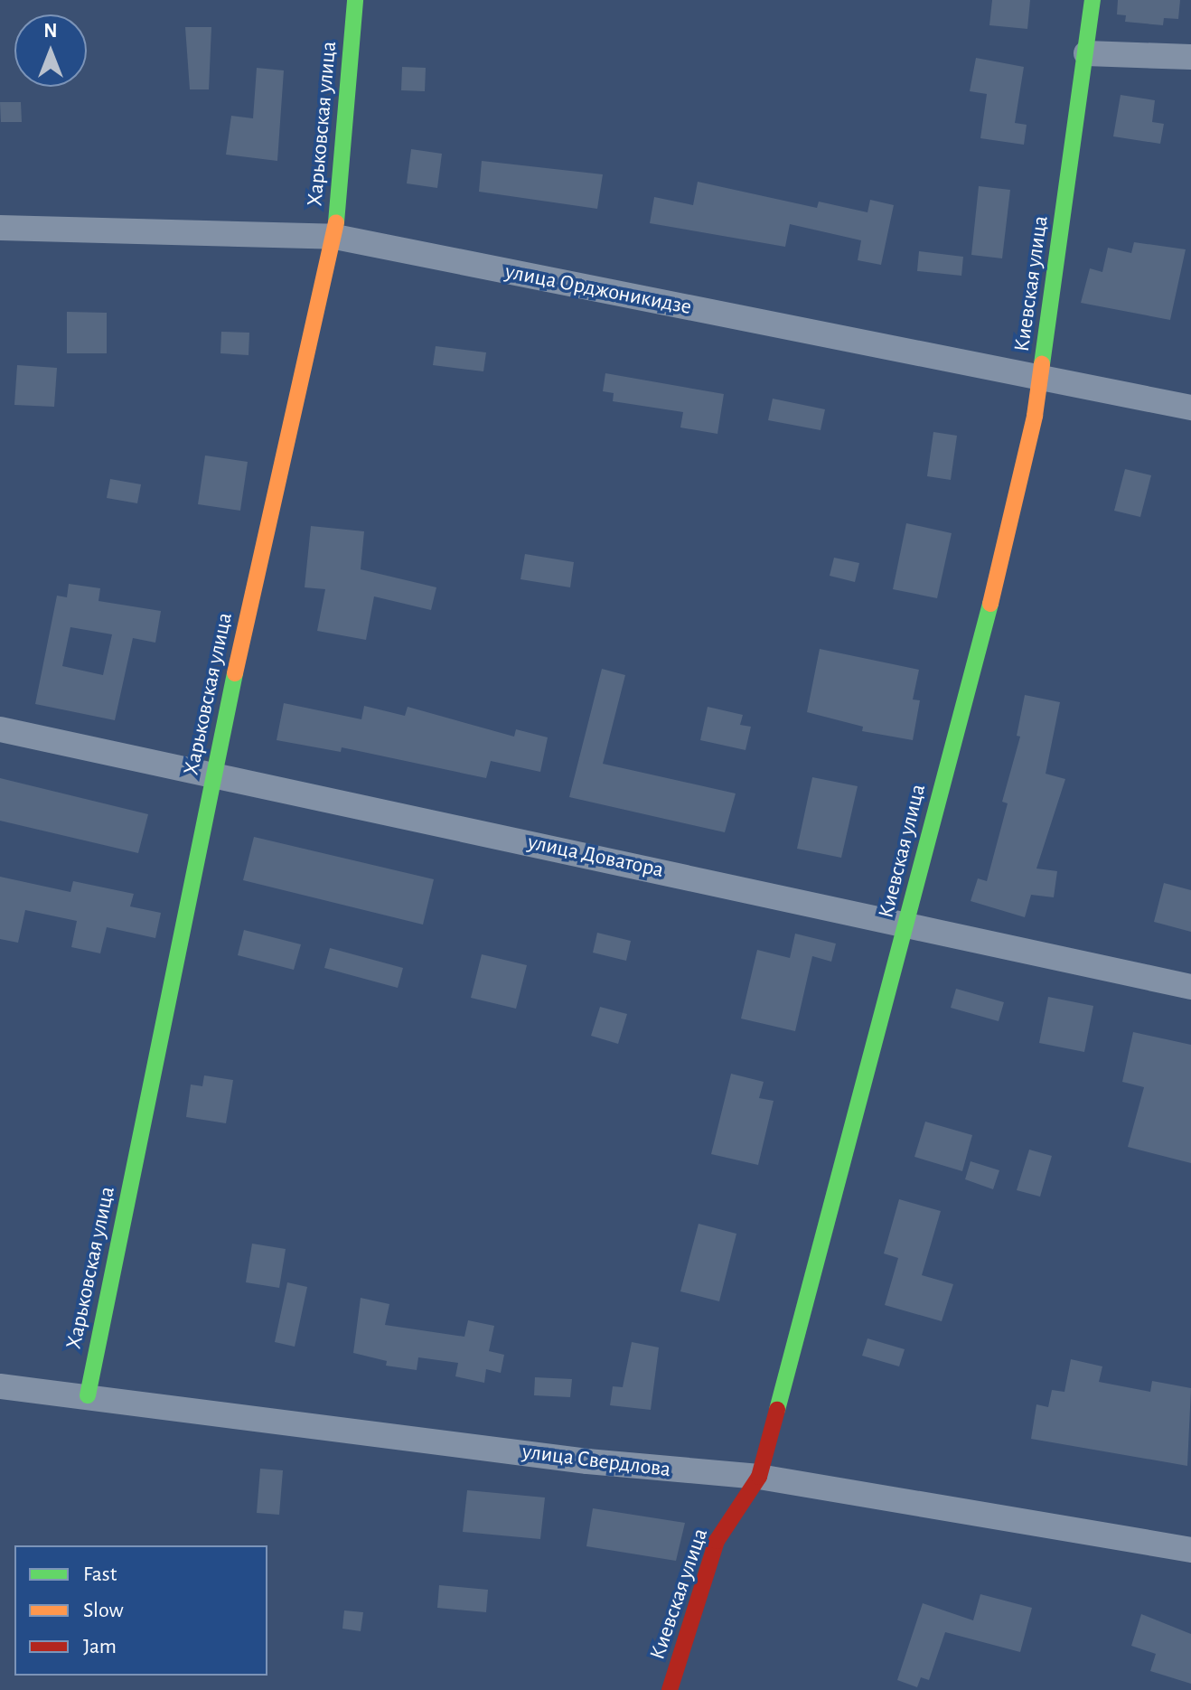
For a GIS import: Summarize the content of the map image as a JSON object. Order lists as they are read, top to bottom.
{
  "streets": {
    "street": [
      "Харьковская улица",
      "Киевская улица",
      "улица Орджоникидзе",
      "улица Доватора",
      "улица Свердлова"
    ]
  },
  "crossings": [
    ["Харьковская улица", "улица Орджоникидзе"],
    ["Харьковская улица", "улица Доватора"],
    ["Харьковская улица", "улица Свердлова"],
    ["Киевская улица", "улица Орджоникидзе"],
    ["Киевская улица", "улица Доватора"],
    ["Киевская улица", "улица Свердлова"]
  ],
  "legend": ["Fast", "Slow", "Jam"],
  "north": "top"
}
